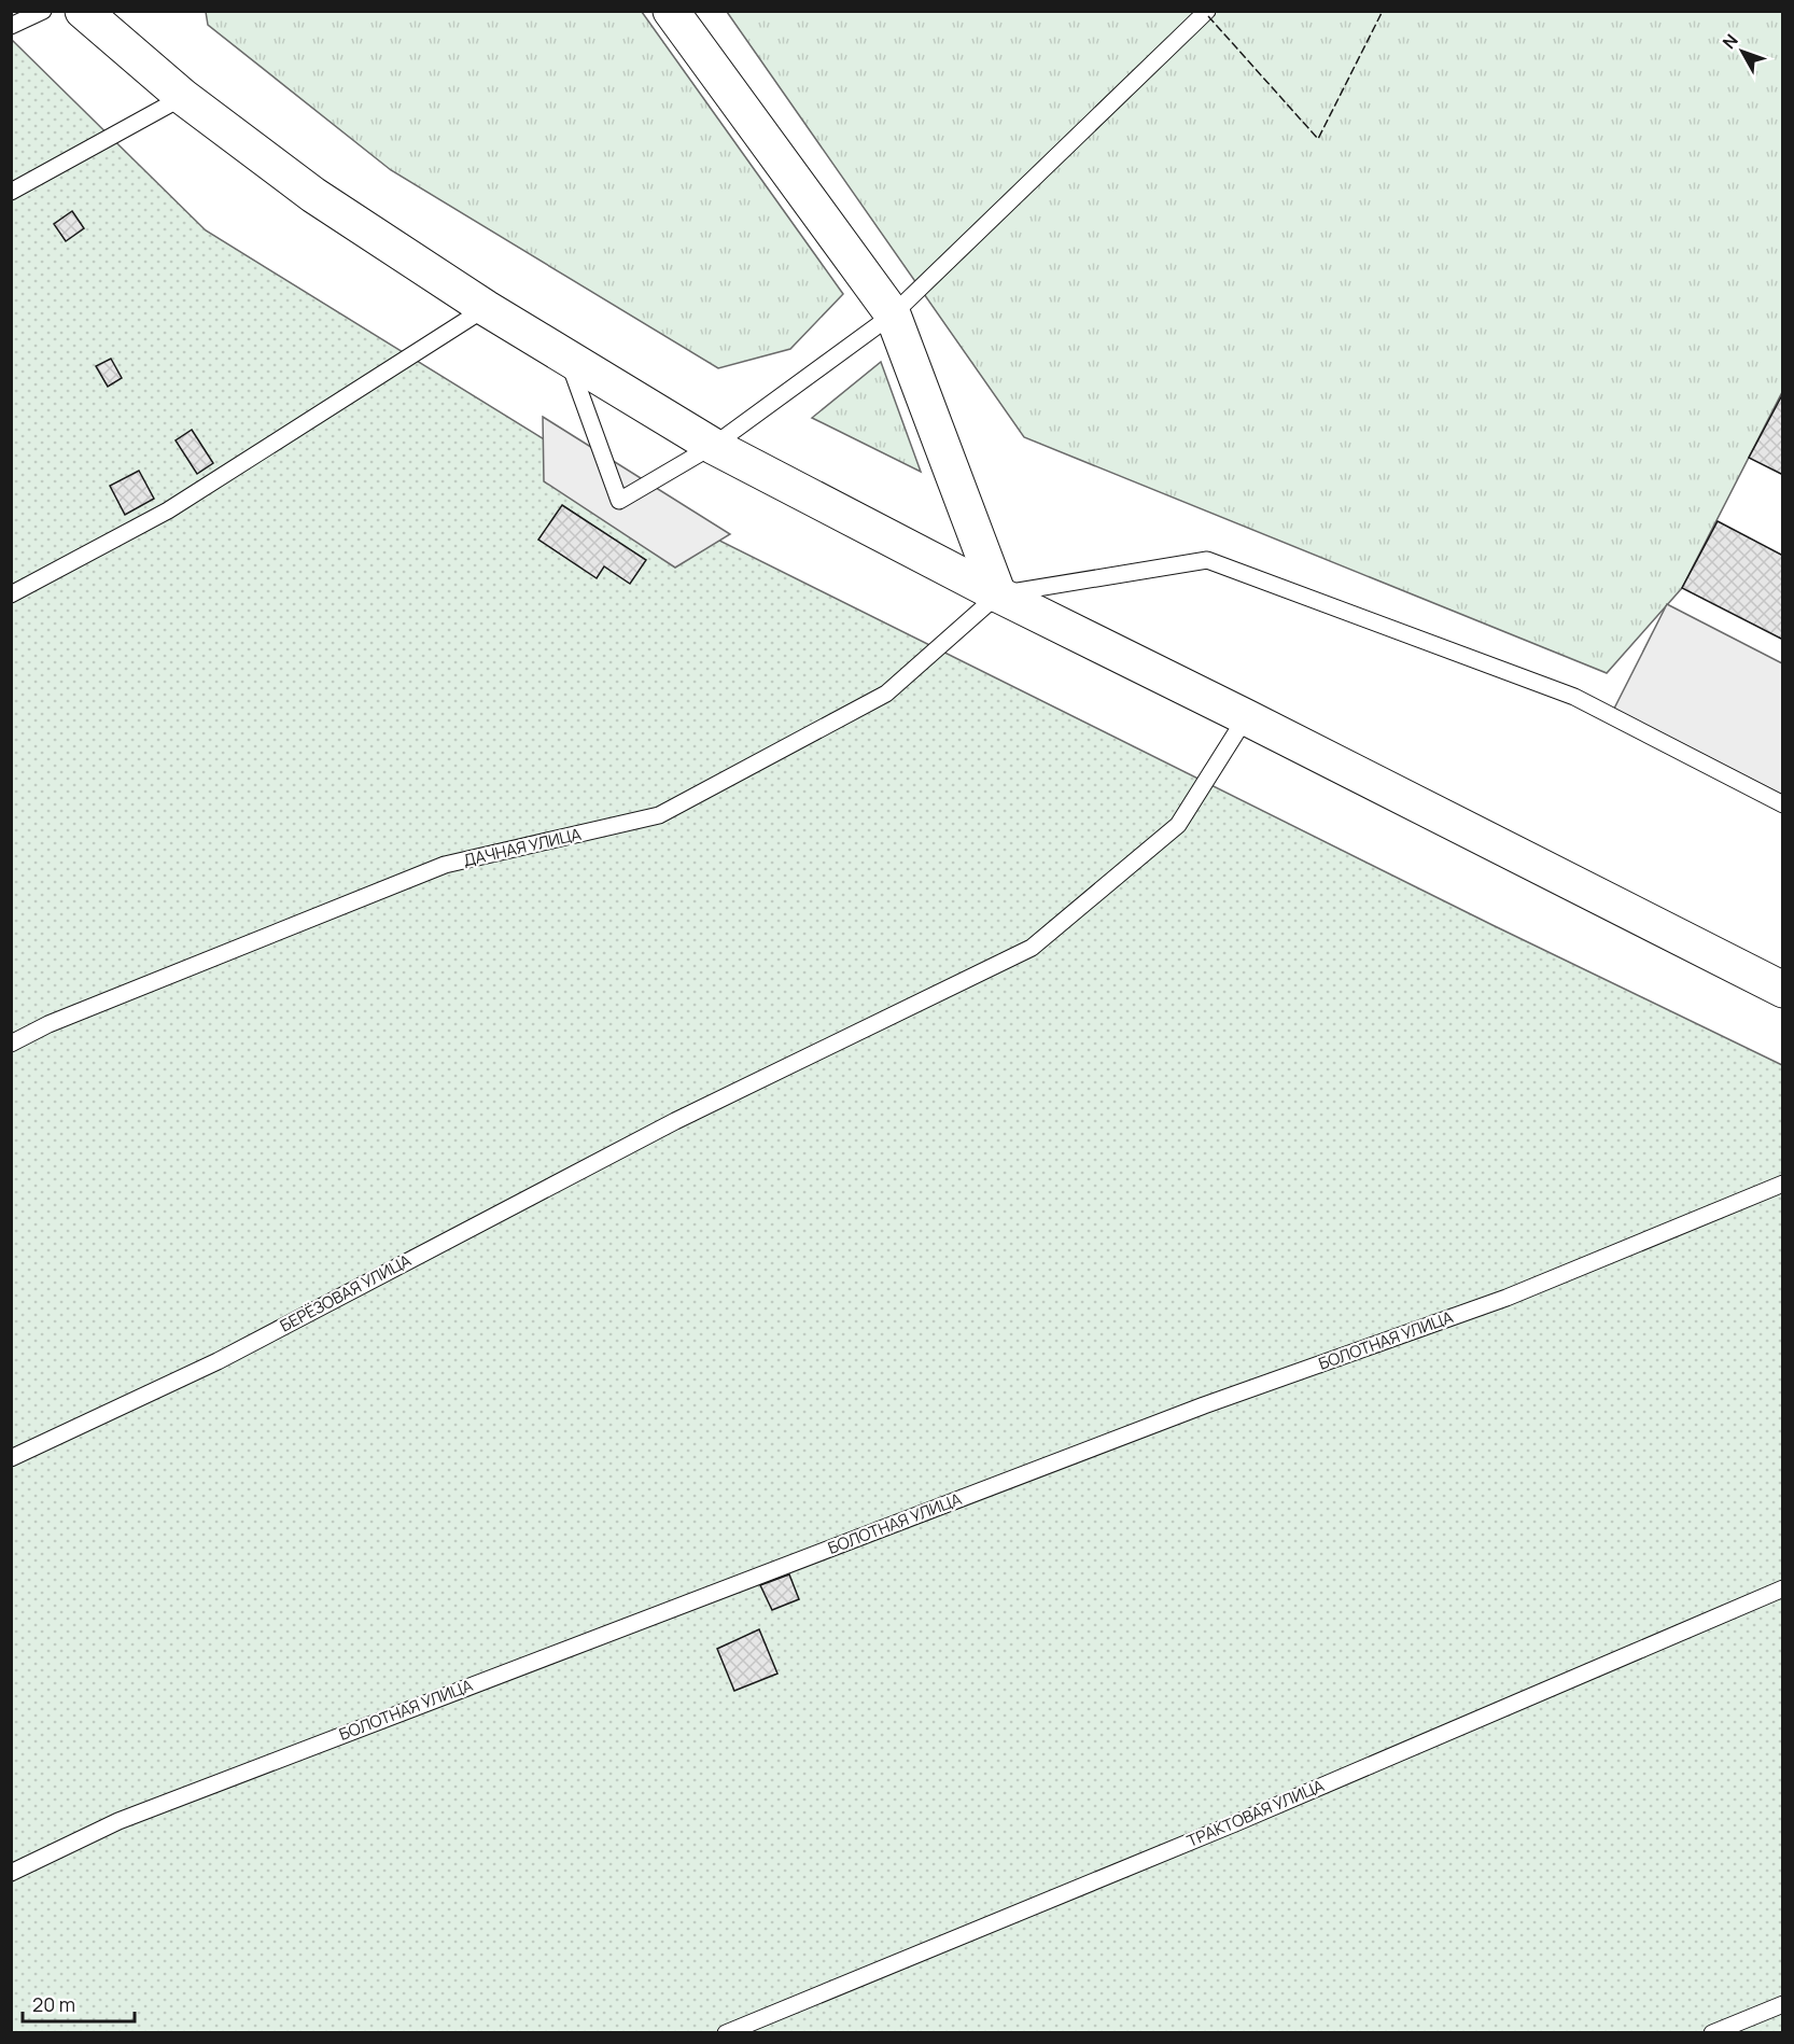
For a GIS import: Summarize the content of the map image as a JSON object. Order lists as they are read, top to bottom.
{
  "streets": {
    "lane": [
      "ДАЧНАЯ УЛИЦА",
      "БЕРЁЗОВАЯ УЛИЦА",
      "БОЛОТНАЯ УЛИЦА",
      "ТРАКТОВАЯ УЛИЦА"
    ]
  },
  "scale_bar": "20 m",
  "north": "top left"
}
